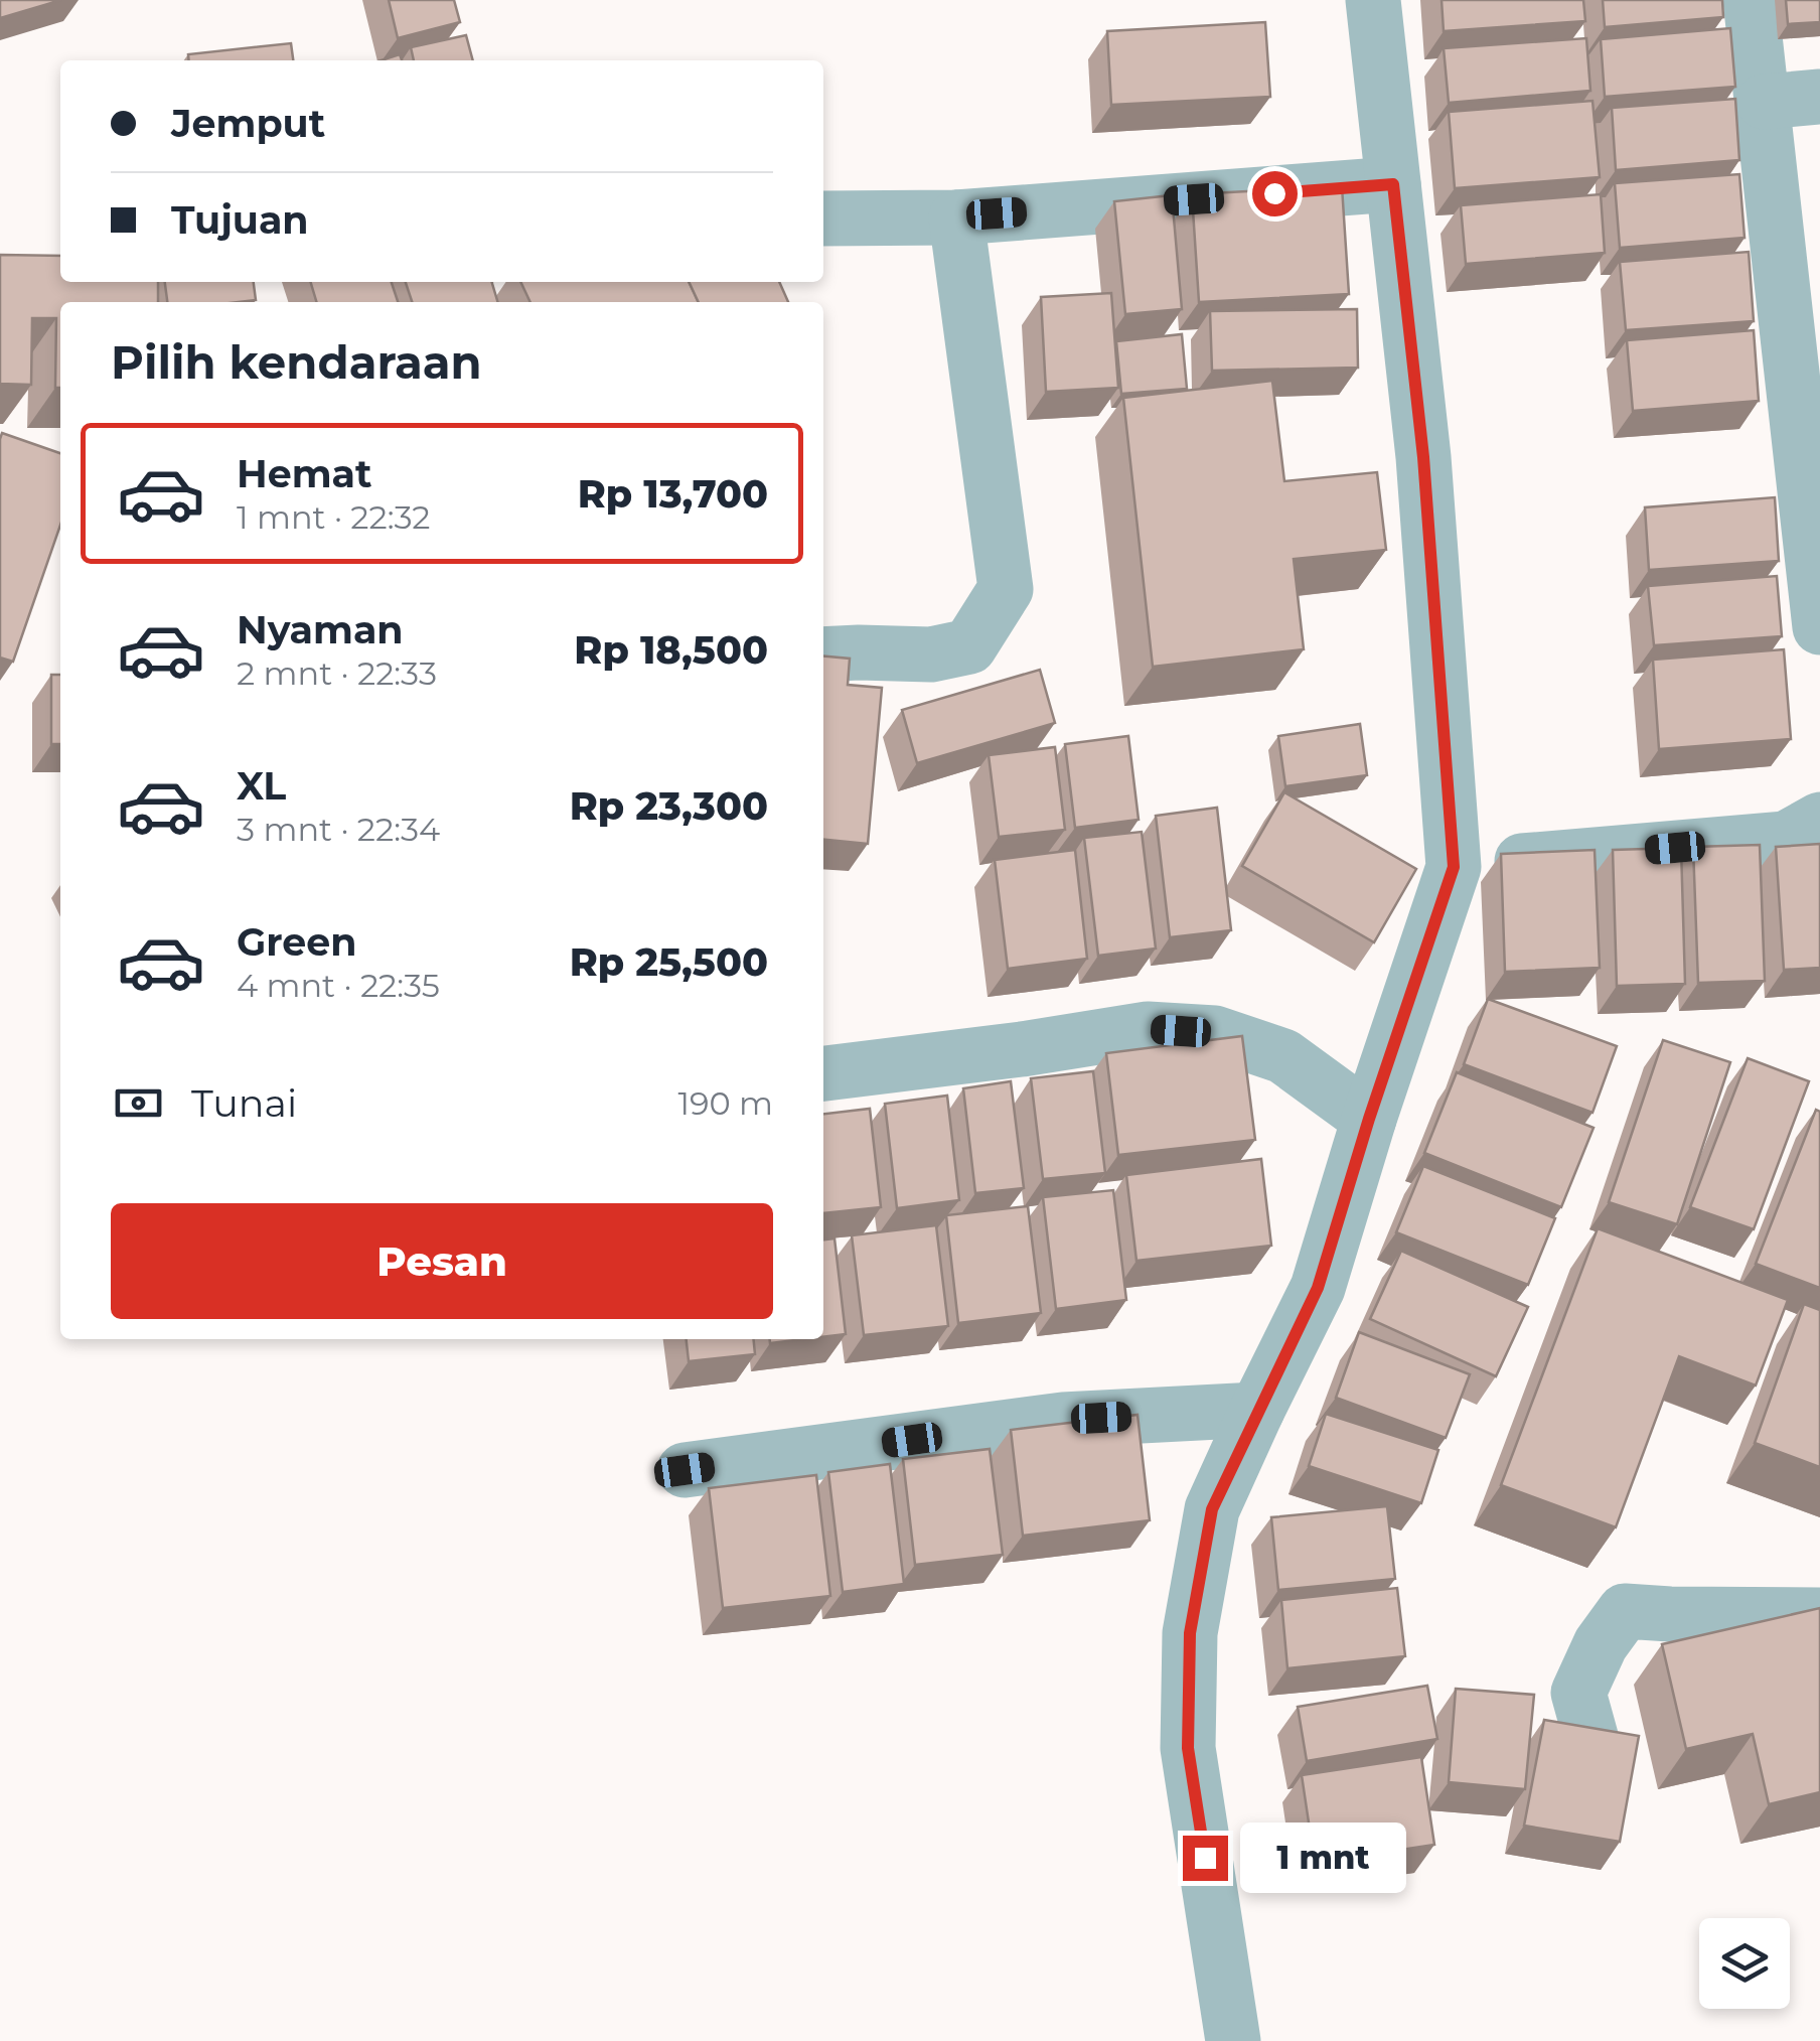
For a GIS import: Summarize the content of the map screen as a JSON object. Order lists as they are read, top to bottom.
{
  "page": {
    "banner": ["Jemput", "Tujuan"],
    "heading": "Pilih kendaraan",
    "list": [
      {
        "name": "Hemat",
        "note": "1 mnt · 22:32",
        "value": "Rp 13,700"
      },
      {
        "name": "Nyaman",
        "note": "2 mnt · 22:33",
        "value": "Rp 18,500"
      },
      {
        "name": "XL",
        "note": "3 mnt · 22:34",
        "value": "Rp 23,300"
      },
      {
        "name": "Green",
        "note": "4 mnt · 22:35",
        "value": "Rp 25,500"
      }
    ],
    "pay": ["Tunai", "190 m"],
    "buttons": "Pesan",
    "bubble": "1 mnt"
  }
}
